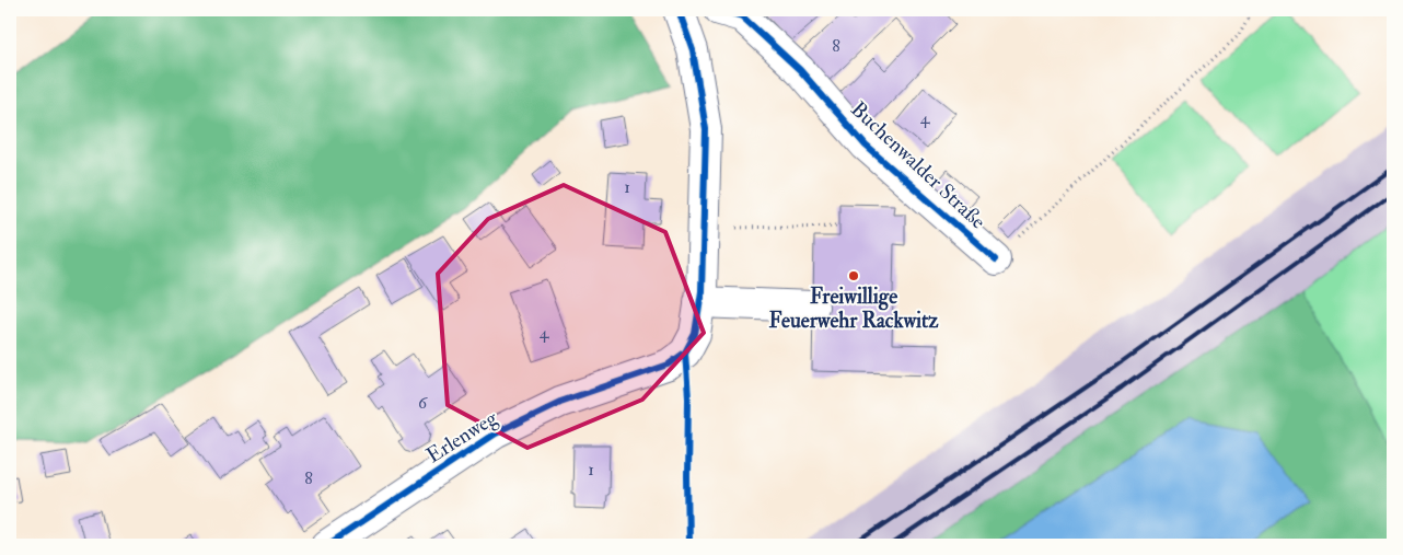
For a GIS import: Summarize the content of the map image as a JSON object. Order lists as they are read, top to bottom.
{
  "streets": {
    "street": ["Buchenwalder Straße", "Erlenweg"]
  },
  "places": ["Freiwillige Feuerwehr Rackwitz"],
  "house_numbers": [
    "8",
    "4",
    "1",
    "4",
    "6",
    "1",
    "8"
  ]
}
